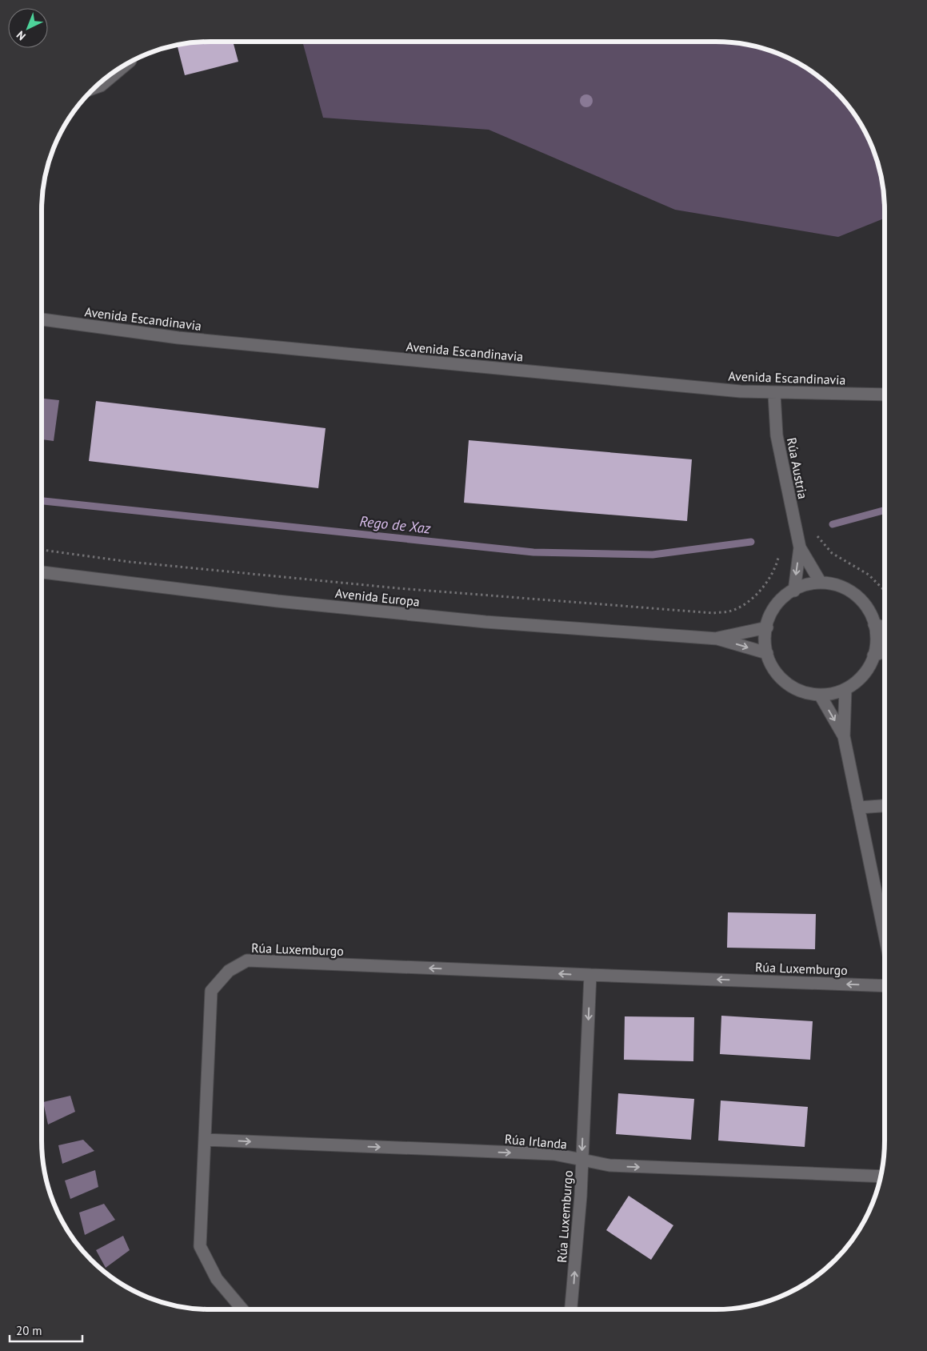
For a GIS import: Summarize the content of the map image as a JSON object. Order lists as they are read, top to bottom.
{
  "streets": {
    "street": [
      "Avenida Escandinavia",
      "Rúa Austria",
      "Avenida Europa",
      "Rúa Luxemburgo",
      "Rúa Irlanda"
    ]
  },
  "crossings": [
    ["Avenida Escandinavia", "Rúa Austria"],
    ["Rúa Austria", "Avenida Europa"],
    ["Rúa Luxemburgo", "Rúa Irlanda"]
  ],
  "one_way": ["Rúa Irlanda"],
  "water": ["Rego de Xaz"],
  "scale_bar": "20 m",
  "north": "bottom left"
}
